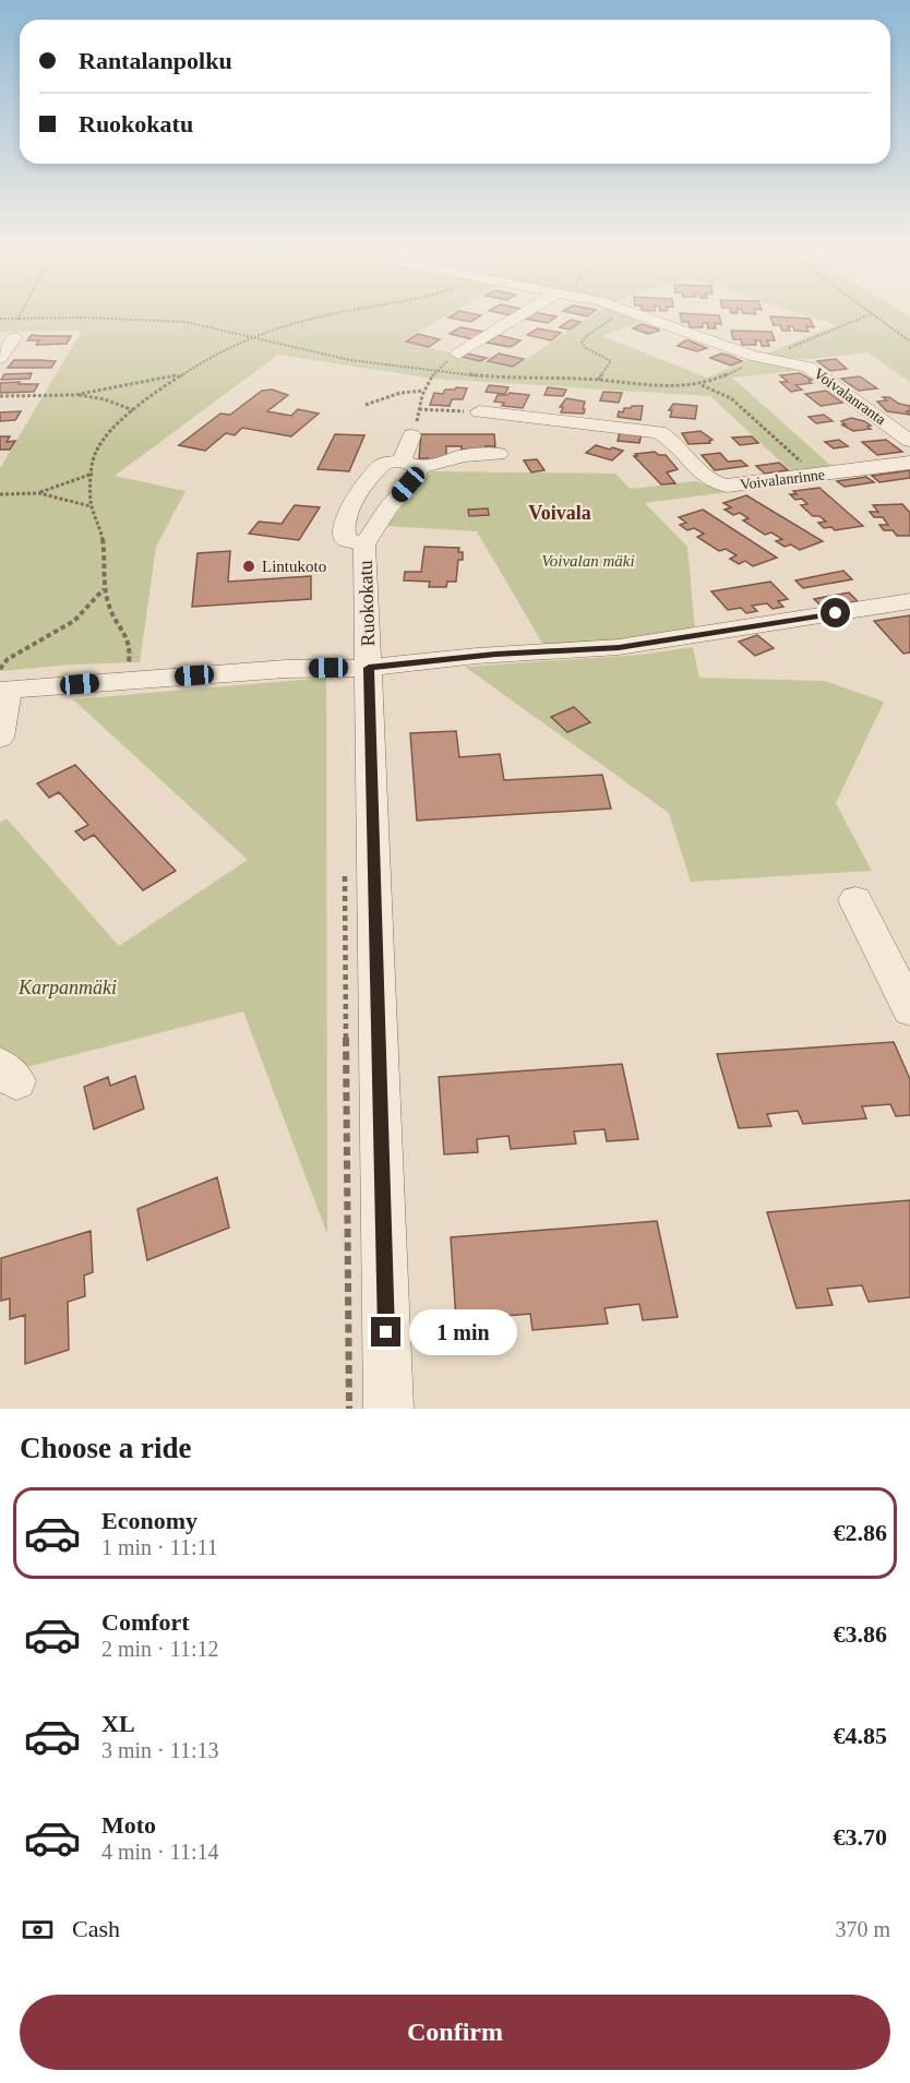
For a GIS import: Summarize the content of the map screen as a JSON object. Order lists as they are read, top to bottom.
{
  "streets": {
    "street": ["Voivalanranta", "Voivalanrinne", "Ruokokatu"]
  },
  "districts": ["Voivala"],
  "parks": ["Voivalan mäki", "Karpanmäki"],
  "places": ["Lintukoto"],
  "page": {
    "banner": ["Rantalanpolku", "Ruokokatu"],
    "bubble": "1 min",
    "heading": "Choose a ride",
    "list": [
      {
        "name": "Economy",
        "note": "1 min · 11:11",
        "value": "€2.86"
      },
      {
        "name": "Comfort",
        "note": "2 min · 11:12",
        "value": "€3.86"
      },
      {
        "name": "XL",
        "note": "3 min · 11:13",
        "value": "€4.85"
      },
      {
        "name": "Moto",
        "note": "4 min · 11:14",
        "value": "€3.70"
      }
    ],
    "pay": ["Cash", "370 m"],
    "buttons": "Confirm"
  }
}
